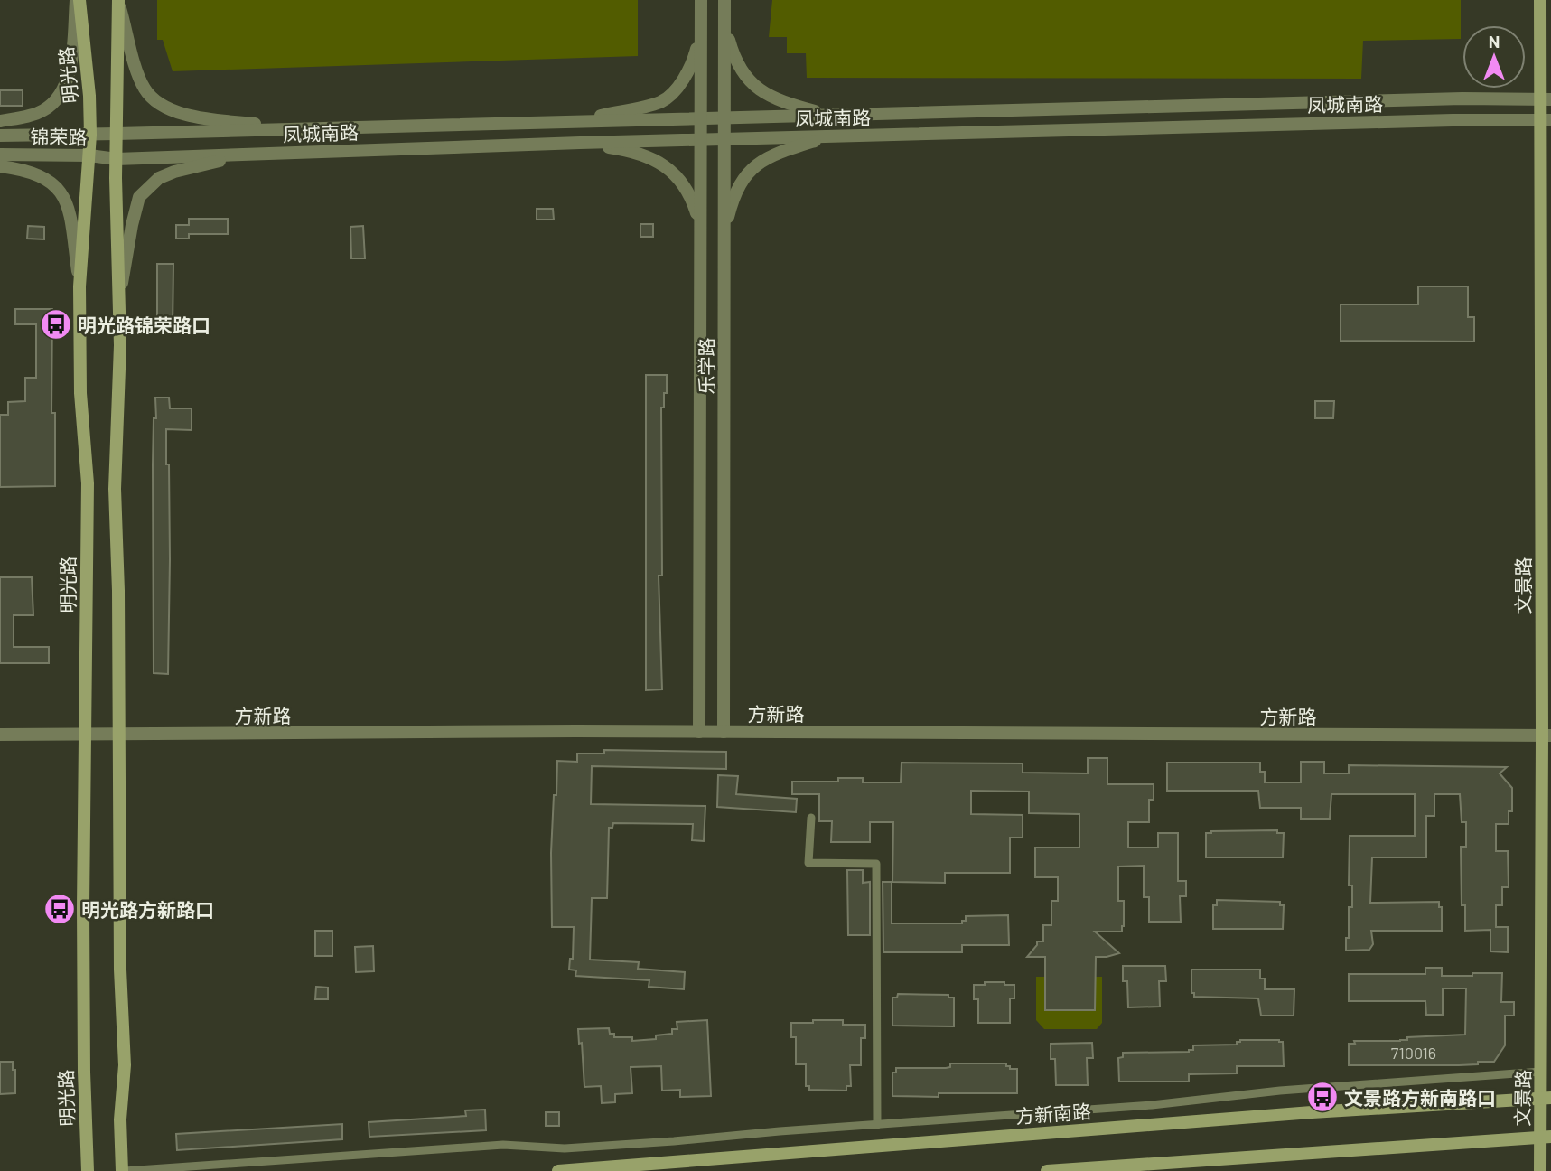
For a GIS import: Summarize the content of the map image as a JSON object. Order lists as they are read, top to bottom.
{
  "streets": {
    "main road": ["明光路", "文景路", "方新南路"],
    "street": [
      "凤城南路",
      "锦荣路",
      "乐学路",
      "方新路"
    ]
  },
  "crossings": [
    ["明光路", "锦荣路"],
    ["明光路", "方新路"],
    ["凤城南路", "锦荣路"],
    ["凤城南路", "乐学路"],
    ["凤城南路", "文景路"],
    ["乐学路", "方新路"],
    ["文景路", "方新路"],
    ["文景路", "方新南路"]
  ],
  "places": {
    "bus stop": ["明光路锦荣路口", "明光路方新路口", "文景路方新南路口"]
  },
  "house_numbers": ["710016"],
  "north": "top"
}
